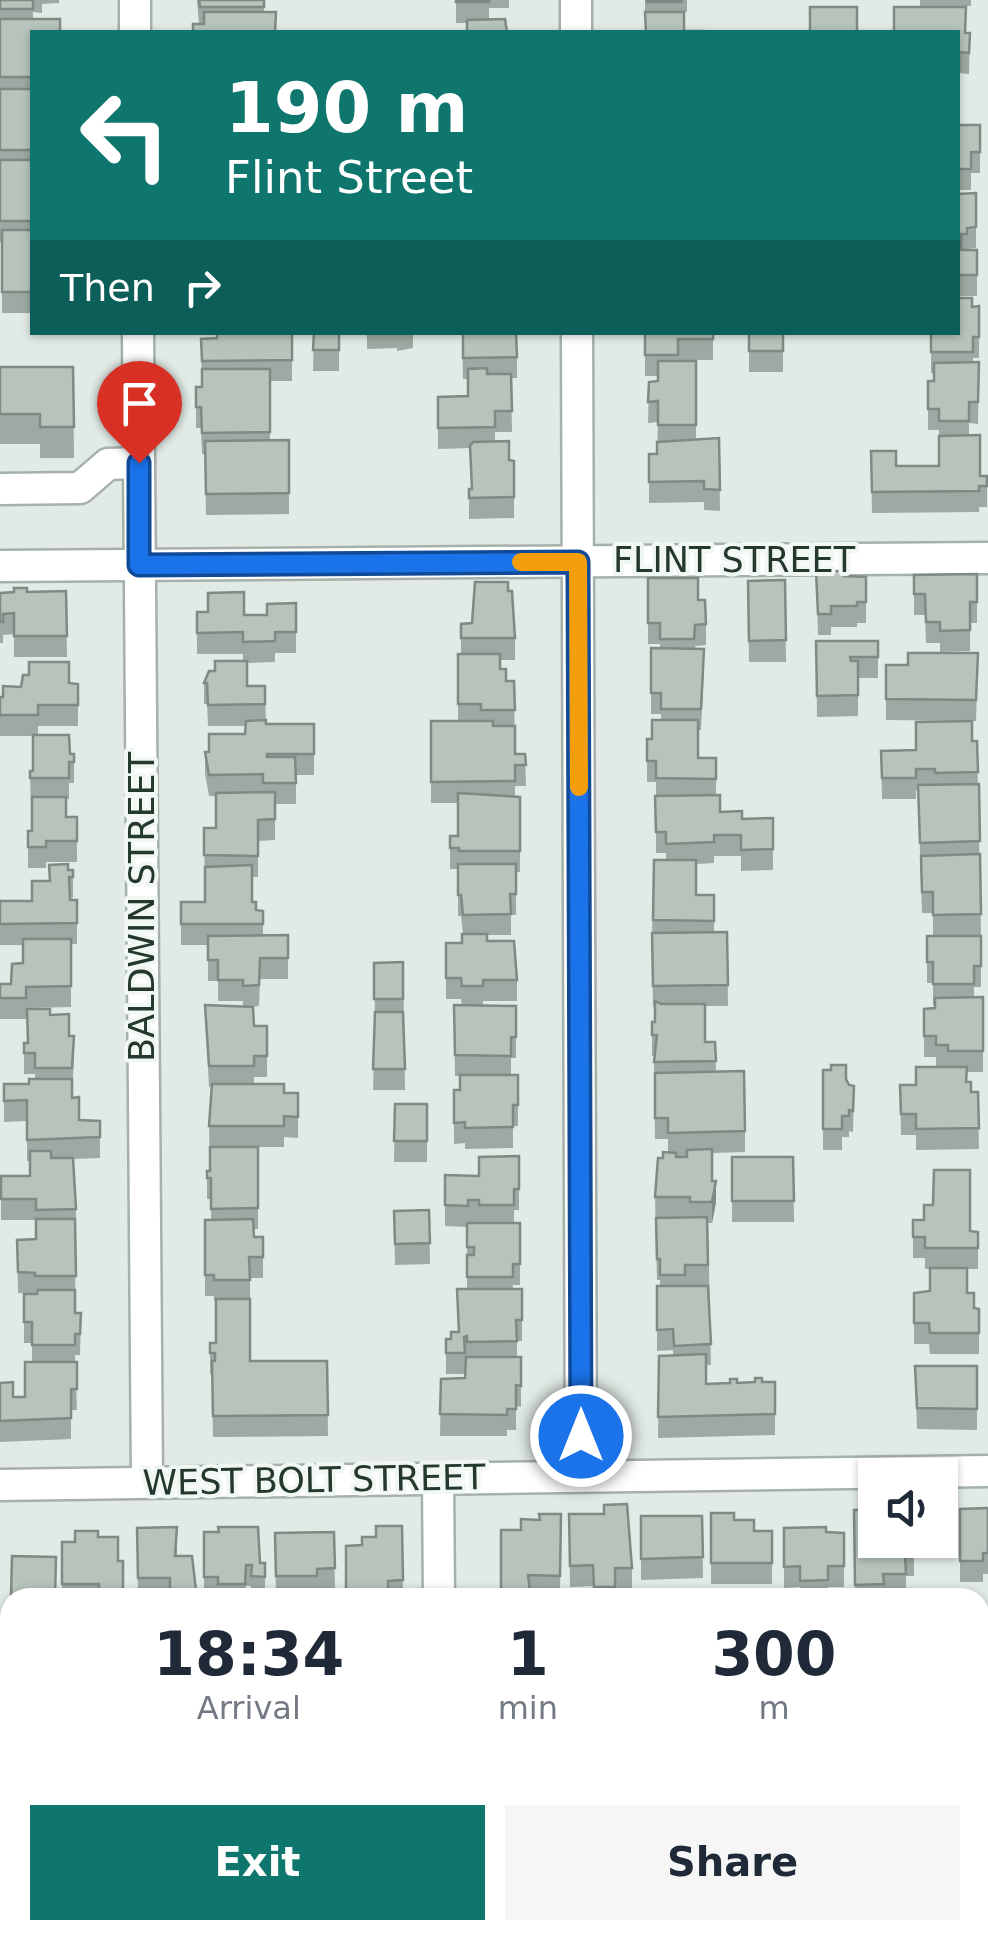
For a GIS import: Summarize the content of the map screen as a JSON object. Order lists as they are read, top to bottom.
{
  "streets": {
    "street": ["FLINT STREET", "BALDWIN STREET", "WEST BOLT STREET"]
  },
  "crossings": [
    ["FLINT STREET", "BALDWIN STREET"],
    ["BALDWIN STREET", "WEST BOLT STREET"]
  ],
  "page": {
    "turn": ["190 m", "Flint Street"],
    "then": "Then",
    "eta": [
      "18:34",
      "Arrival",
      "1",
      "min",
      "300",
      "m"
    ],
    "buttons": ["Exit", "Share"]
  }
}
